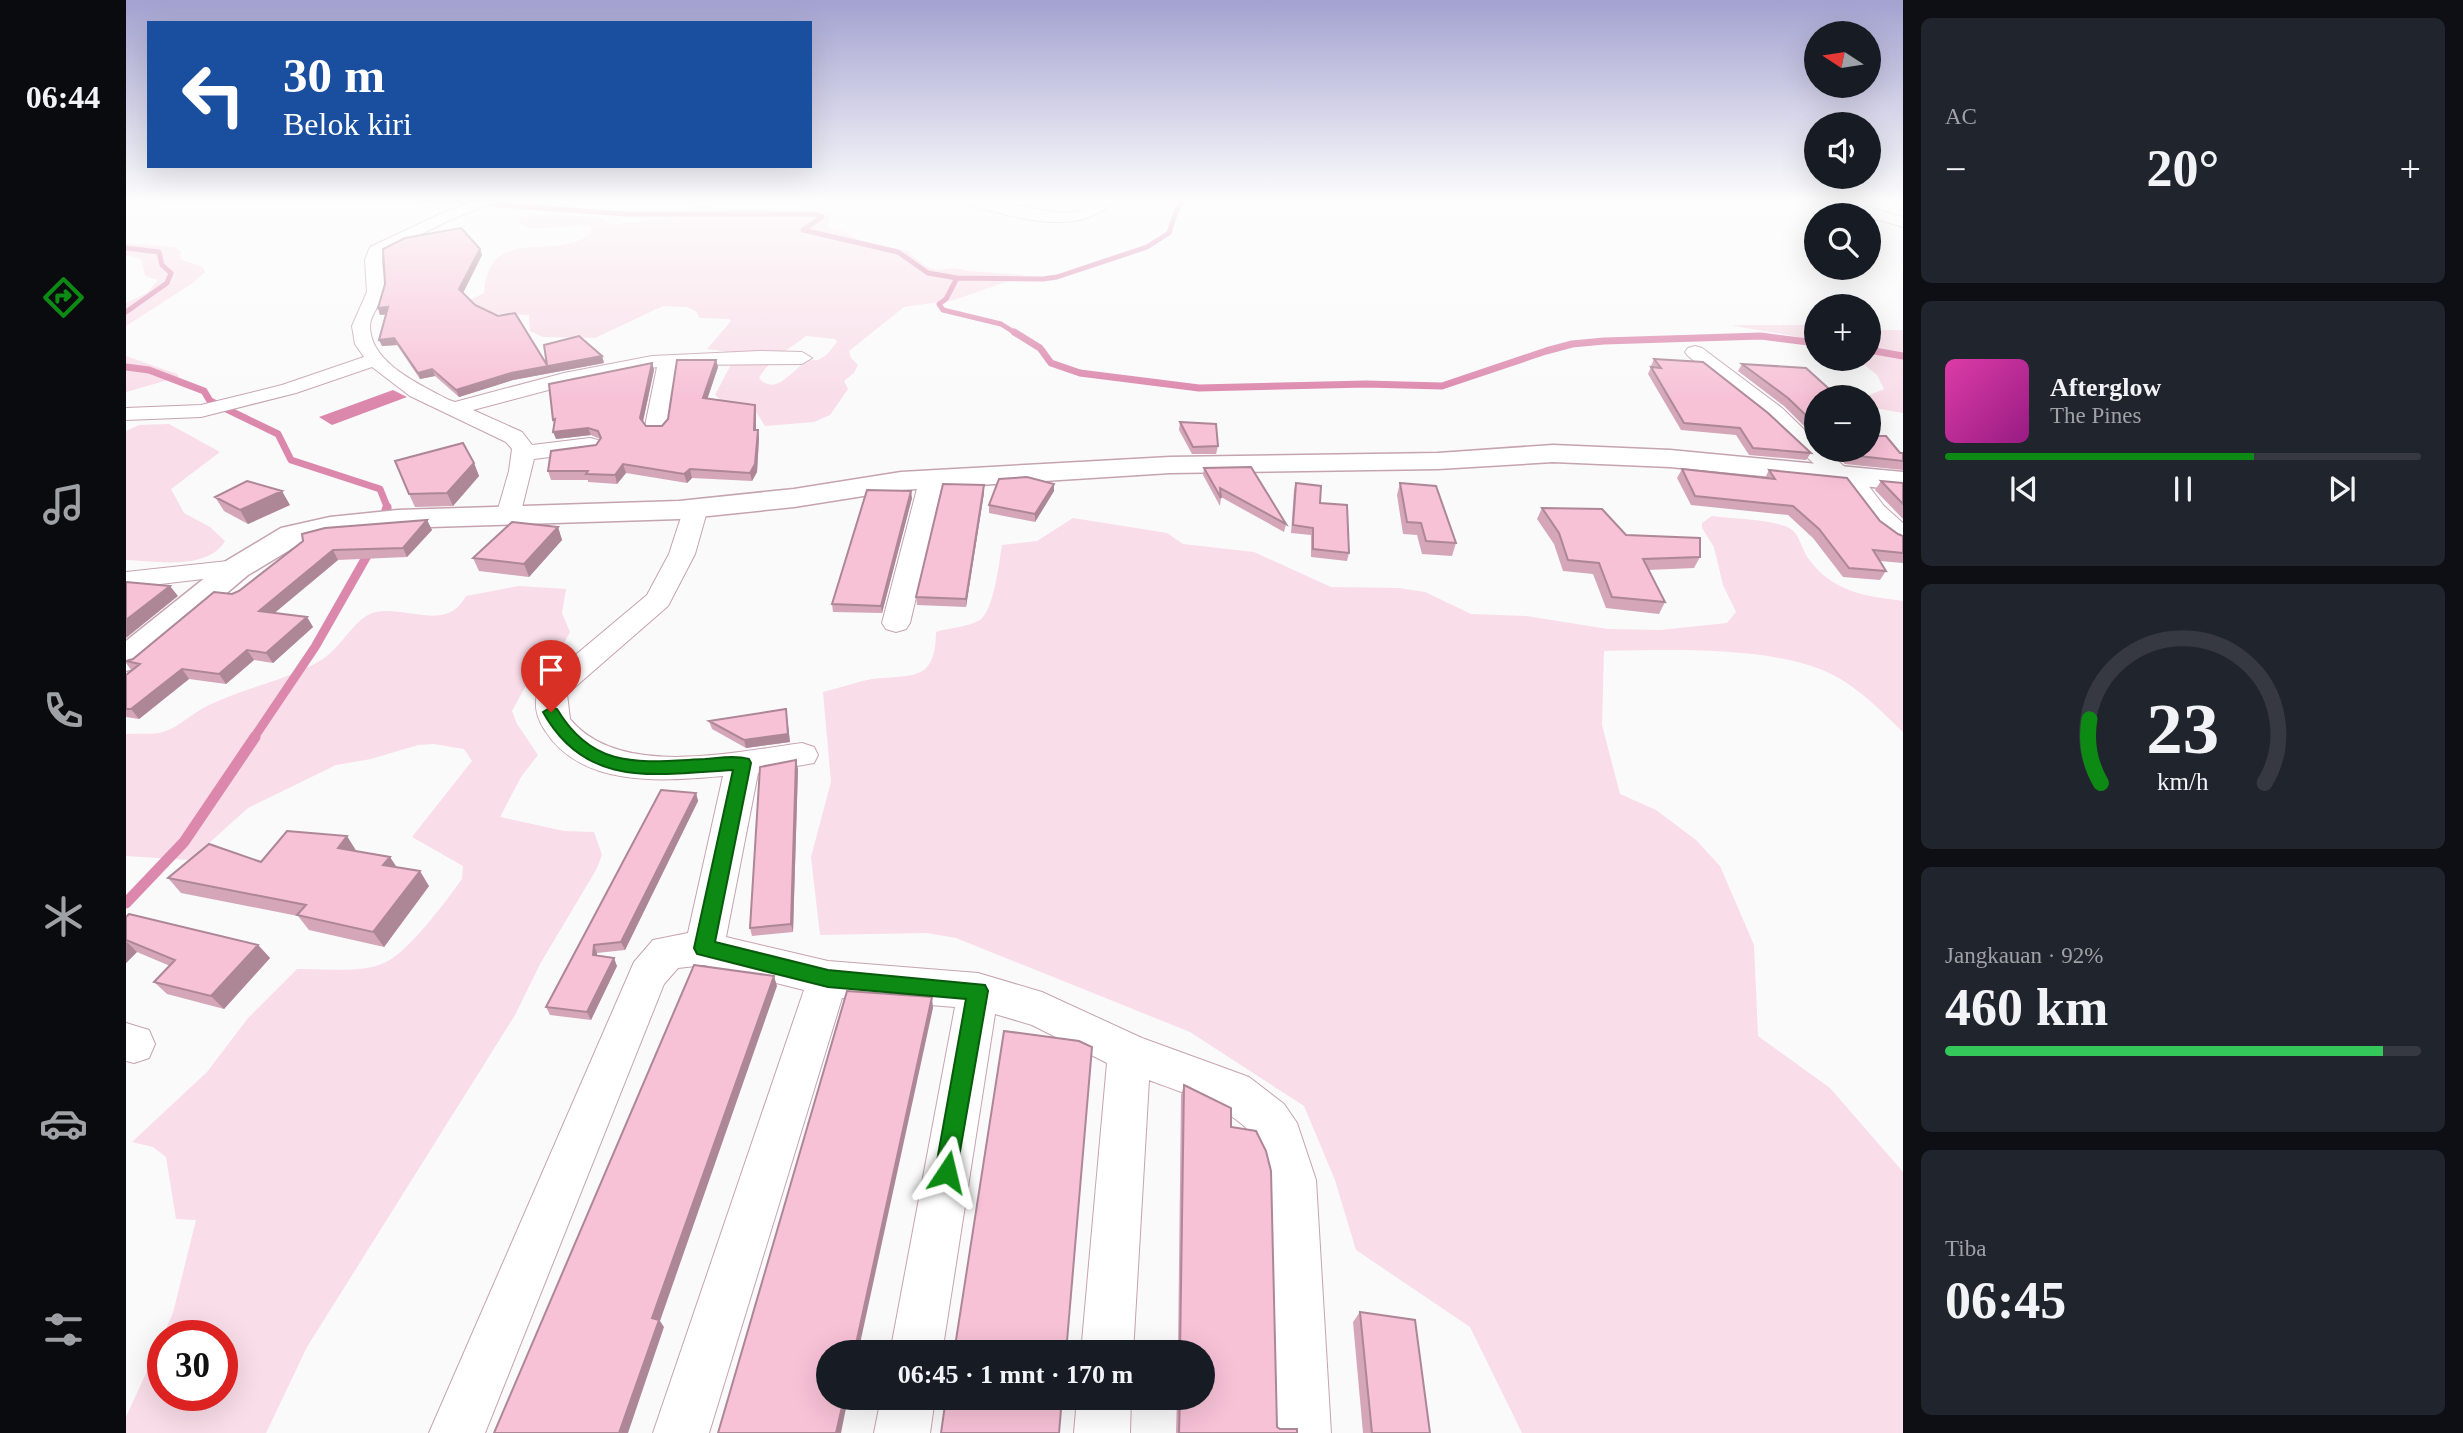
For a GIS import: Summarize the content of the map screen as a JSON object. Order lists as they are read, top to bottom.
{
  "north": "left",
  "page": {
    "tabs": "06:44",
    "tile": [
      "AC",
      ["Jangkauan · 92%", "460 km"],
      ["Tiba", "06:45"]
    ],
    "map_buttons": ["+", "−"],
    "turn": ["30 m", "Belok kiri"],
    "heat": ["−", "20°", "+"],
    "song": ["Afterglow", "The Pines"],
    "limit": "30",
    "trip": "06:45 · 1 mnt · 170 m",
    "gauge": ["23", "km/h"]
  }
}
